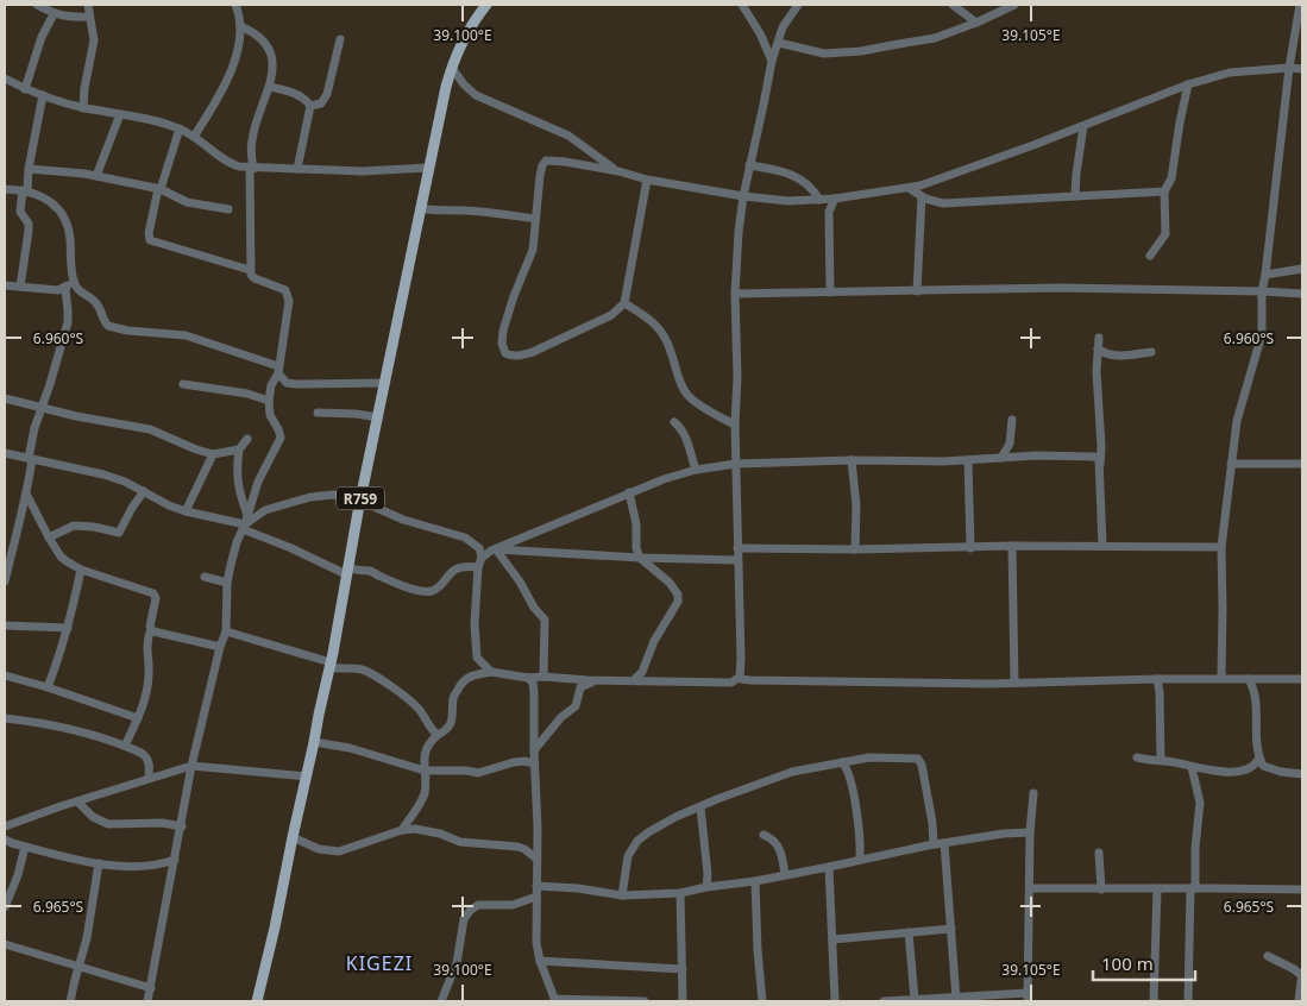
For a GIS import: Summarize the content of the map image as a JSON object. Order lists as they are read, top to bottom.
{
  "streets": {
    "main road": ["R759"]
  },
  "districts": ["KIGEZI"],
  "scale_bar": "100 m",
  "coordinates": [
    "39.100°E",
    "39.105°E",
    "6.960°S",
    "6.965°S"
  ]
}
